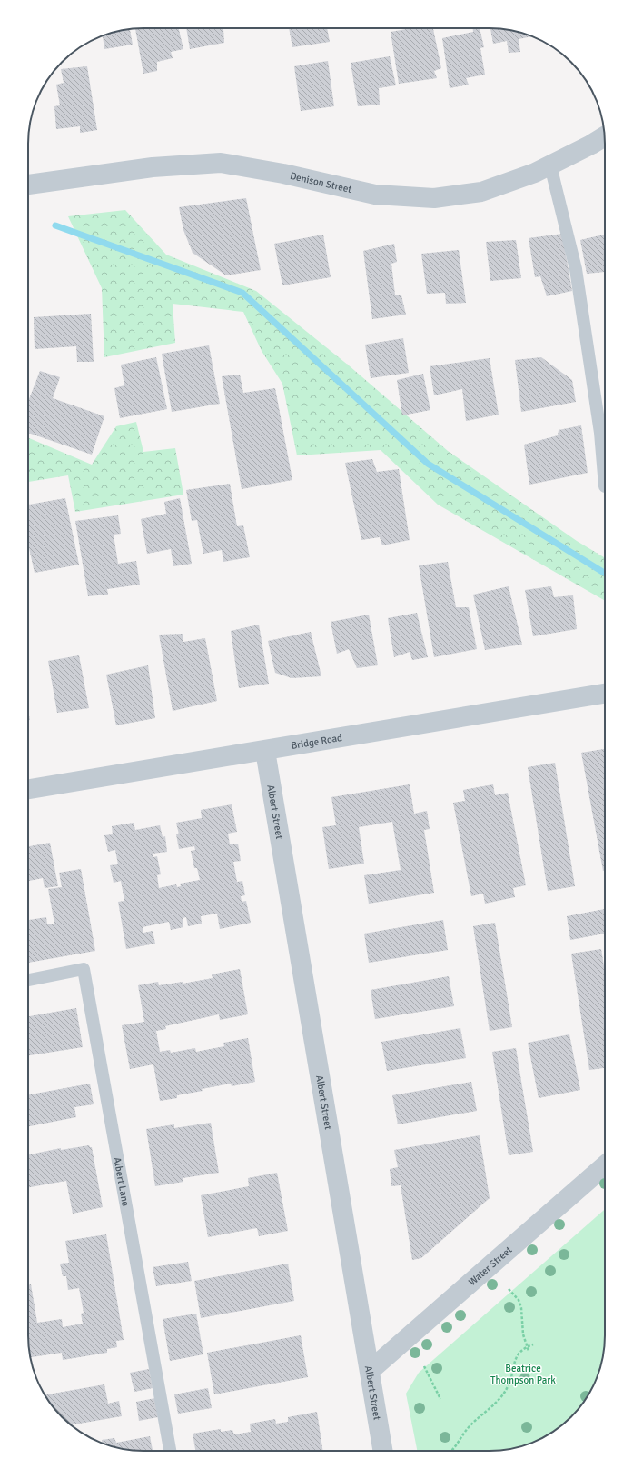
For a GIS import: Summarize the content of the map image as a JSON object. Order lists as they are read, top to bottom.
{
  "streets": {
    "street": [
      "Denison Street",
      "Bridge Road",
      "Albert Street",
      "Water Street"
    ],
    "lane": ["Albert Lane"]
  },
  "crossings": [
    ["Bridge Road", "Albert Street"],
    ["Albert Street", "Water Street"]
  ],
  "parks": ["Beatrice Thompson Park"]
}
